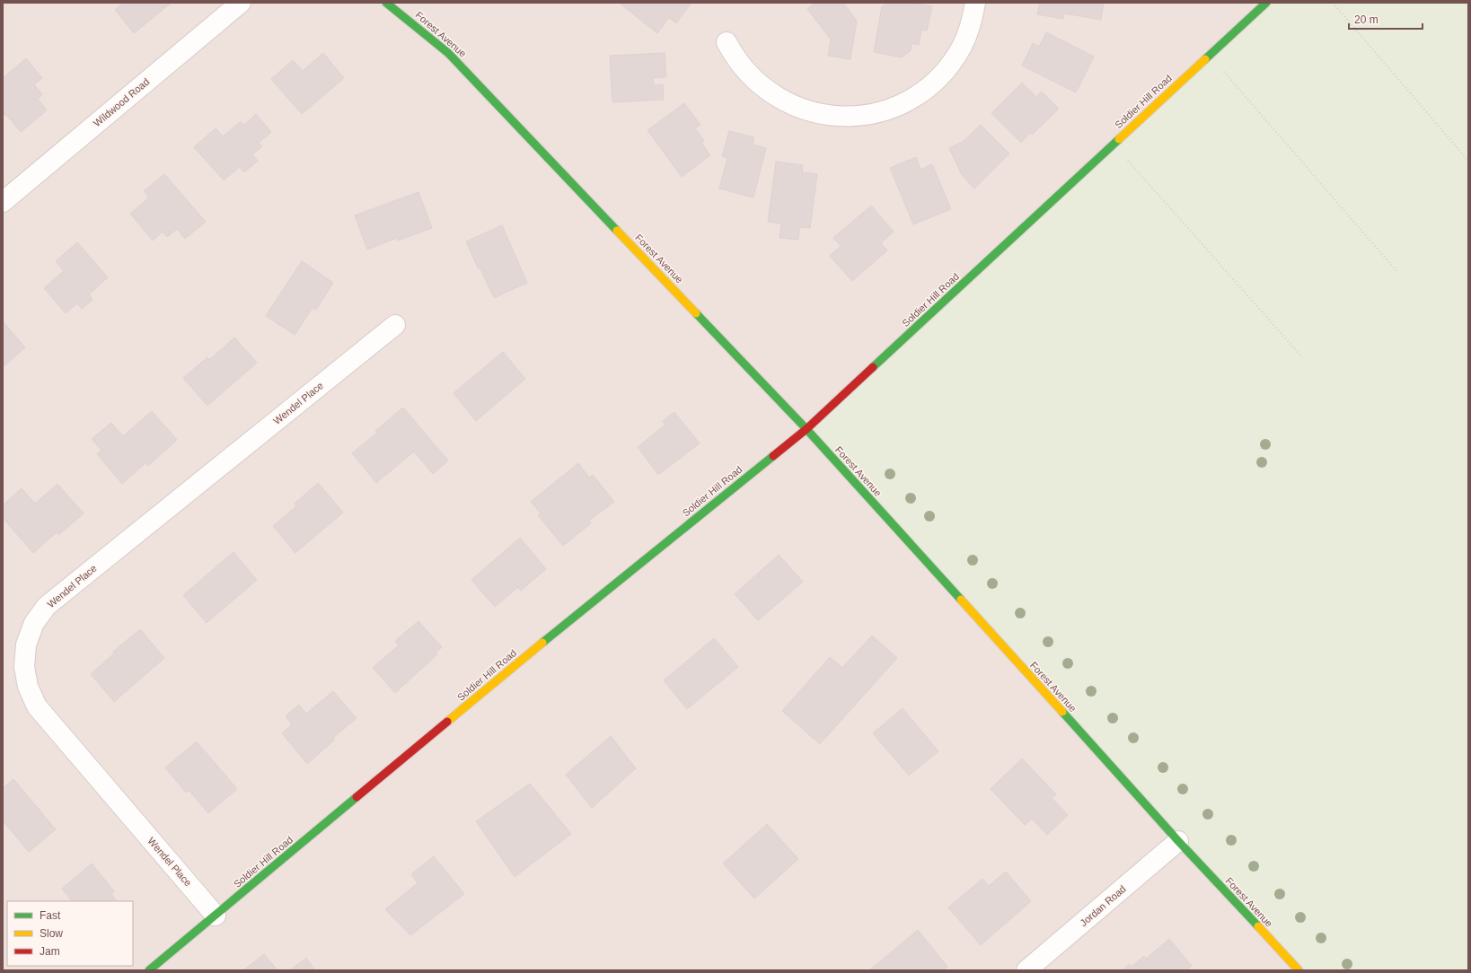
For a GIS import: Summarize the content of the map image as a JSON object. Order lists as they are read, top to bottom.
{
  "streets": {
    "street": [
      "Forest Avenue",
      "Soldier Hill Road",
      "Wildwood Road",
      "Wendel Place",
      "Jordan Road"
    ]
  },
  "crossings": [
    ["Forest Avenue", "Soldier Hill Road"],
    ["Forest Avenue", "Jordan Road"],
    ["Soldier Hill Road", "Wendel Place"]
  ],
  "legend": ["Fast", "Slow", "Jam"],
  "scale_bar": "20 m"
}
